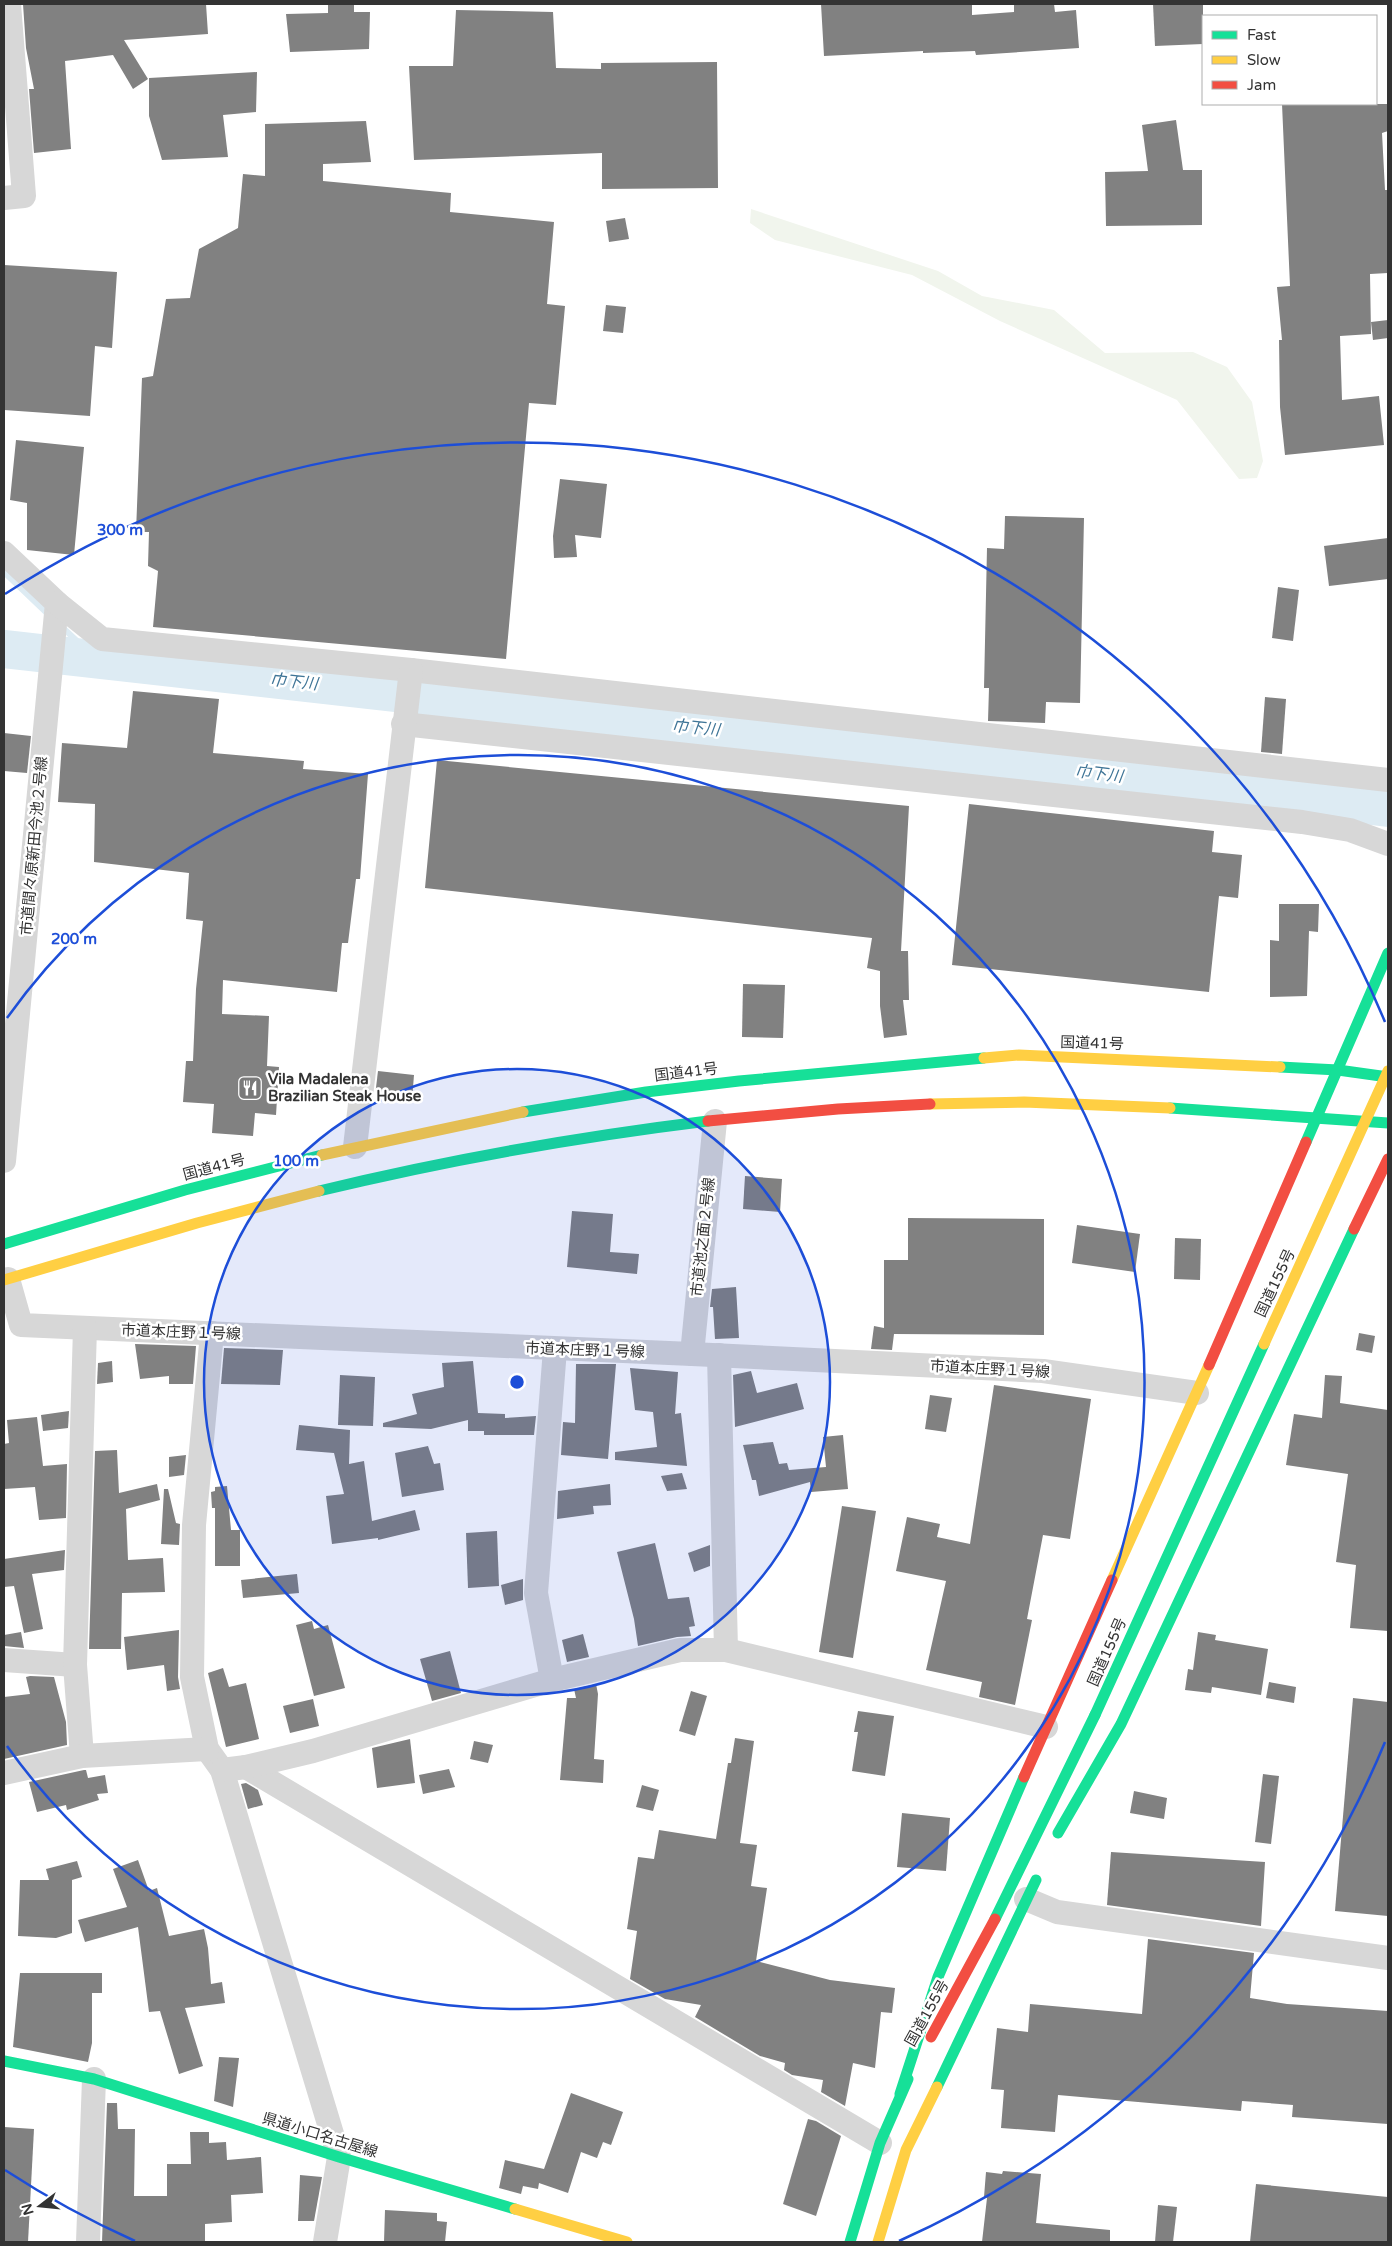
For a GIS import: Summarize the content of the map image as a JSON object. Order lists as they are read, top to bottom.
{
  "streets": {
    "main road": ["国道41号", "国道155号", "県道小口名古屋線"],
    "street": ["市道間々原新田今池２号線", "市道池之面２号線", "市道本庄野１号線"]
  },
  "crossings": [
    ["市道池之面２号線", "市道本庄野１号線"]
  ],
  "water": ["巾下川"],
  "places": {
    "restaurant": ["Vila Madalena Brazilian Steak House"]
  },
  "legend": ["Fast", "Slow", "Jam"],
  "north": "left",
  "rings": ["300 m", "200 m", "100 m"]
}
